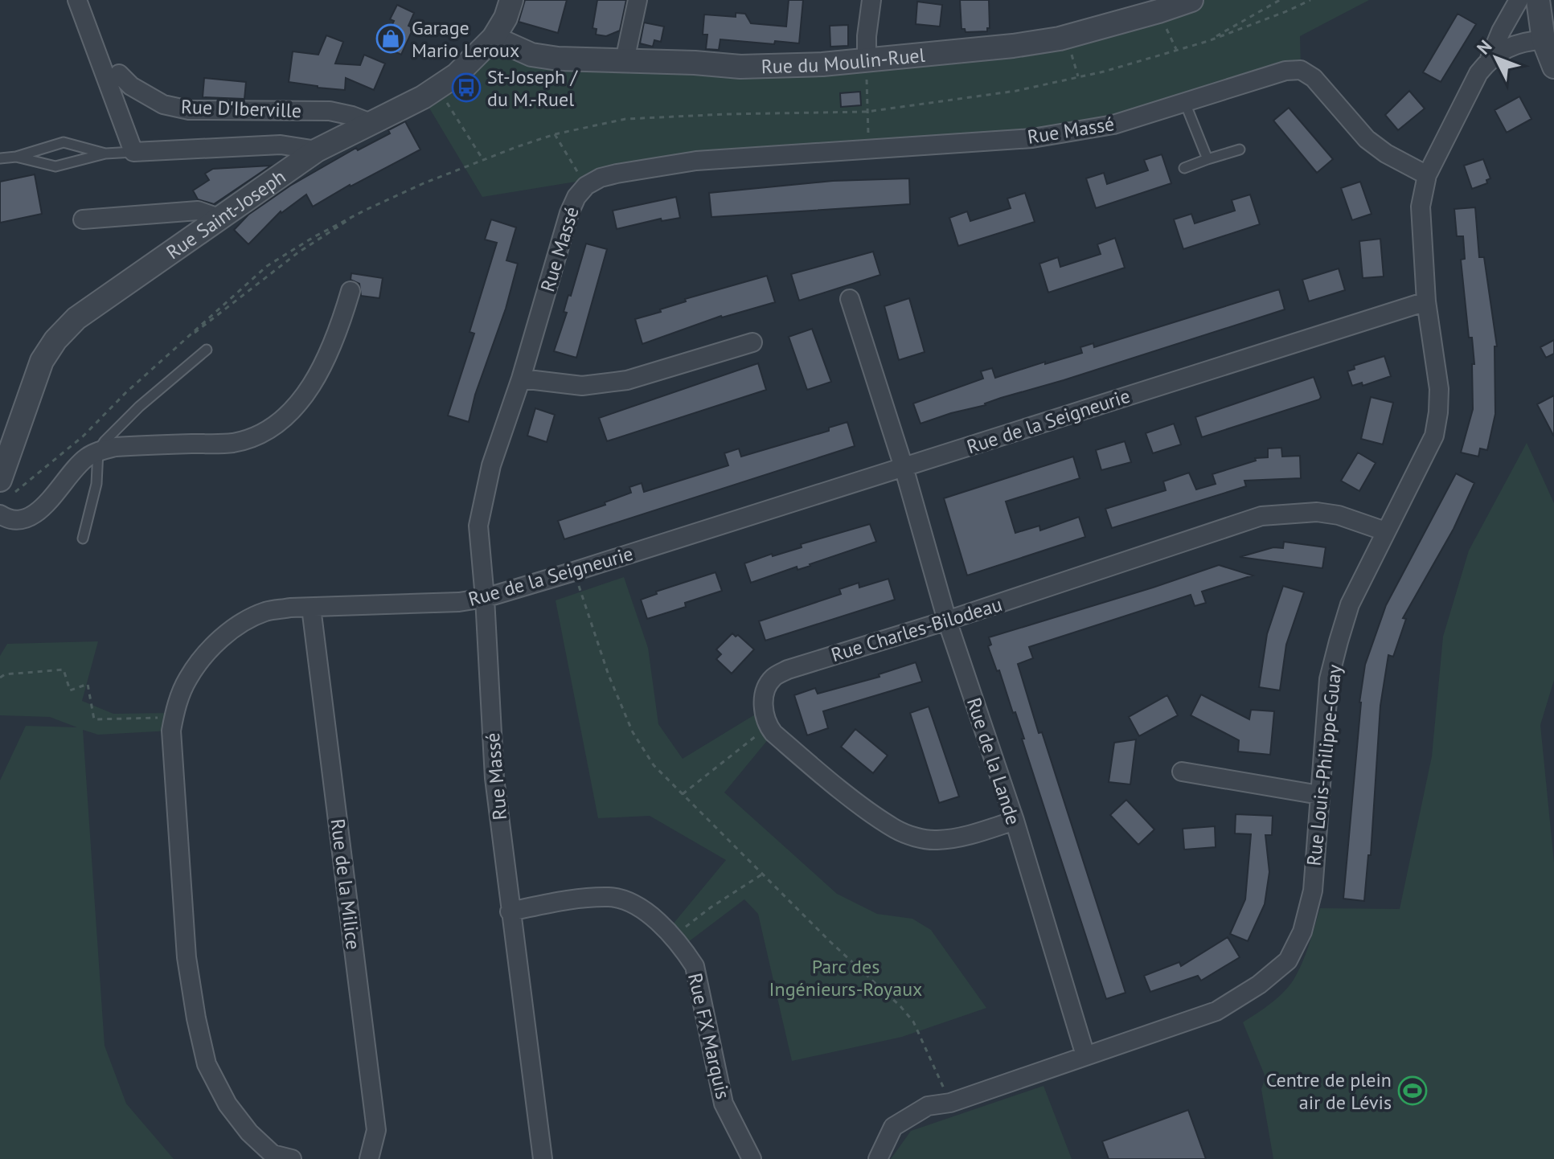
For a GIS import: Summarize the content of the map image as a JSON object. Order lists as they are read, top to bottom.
{
  "streets": {
    "street": [
      "Rue du Moulin-Ruel",
      "Rue D'Iberville",
      "Rue Massé",
      "Rue Saint-Joseph",
      "Rue de la Seigneurie",
      "Rue Charles-Bilodeau",
      "Rue de la Lande",
      "Rue Louis-Philippe-Guay",
      "Rue de la Milice",
      "Rue FX Marquis"
    ]
  },
  "crossings": [
    ["Rue du Moulin-Ruel", "Rue Saint-Joseph"],
    ["Rue D'Iberville", "Rue Saint-Joseph"],
    ["Rue Massé", "Rue de la Seigneurie"],
    ["Rue Massé", "Rue Louis-Philippe-Guay"],
    ["Rue Massé", "Rue FX Marquis"],
    ["Rue de la Seigneurie", "Rue de la Lande"],
    ["Rue de la Seigneurie", "Rue Louis-Philippe-Guay"],
    ["Rue de la Seigneurie", "Rue de la Milice"],
    ["Rue Charles-Bilodeau", "Rue de la Lande"],
    ["Rue Charles-Bilodeau", "Rue Louis-Philippe-Guay"],
    ["Rue de la Lande", "Rue Louis-Philippe-Guay"]
  ],
  "parks": ["Parc des Ingénieurs-Royaux"],
  "places": {
    "shop": ["Garage Mario Leroux"],
    "bus stop": ["St-Joseph / du M.-Ruel"],
    "sports": ["Centre de plein air de Lévis"]
  },
  "north": "top left"
}
